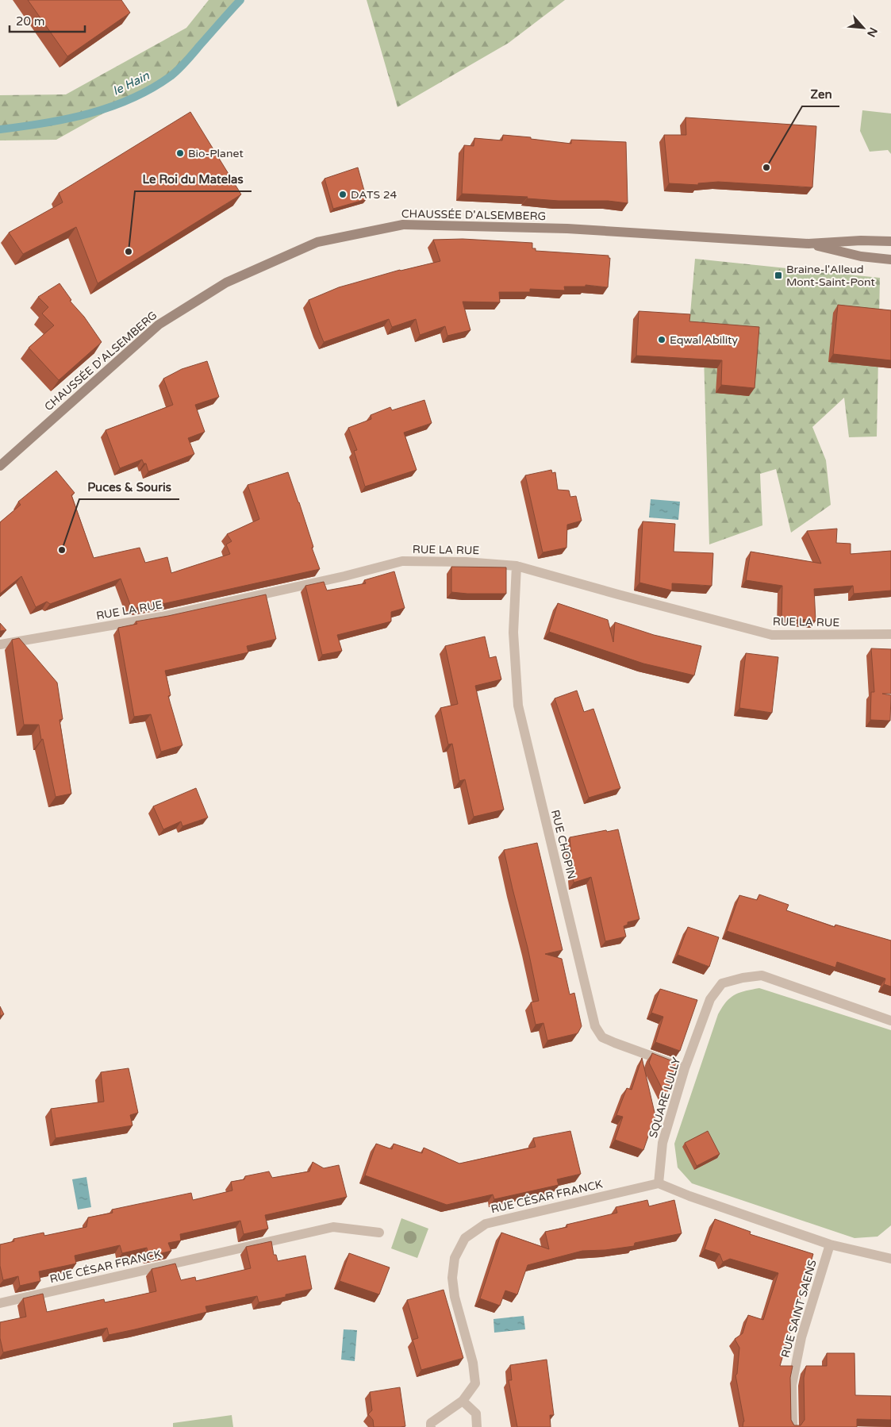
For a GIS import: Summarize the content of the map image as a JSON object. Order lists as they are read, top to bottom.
{
  "streets": {
    "main road": ["CHAUSSÉE D'ALSEMBERG"],
    "street": [
      "RUE LA RUE",
      "RUE CHOPIN",
      "SQUARE LULLY",
      "RUE CÉSAR FRANCK",
      "RUE SAINT SAENS"
    ]
  },
  "crossings": [
    ["RUE LA RUE", "RUE CHOPIN"],
    ["RUE CHOPIN", "SQUARE LULLY"],
    ["SQUARE LULLY", "RUE CÉSAR FRANCK"]
  ],
  "water": ["le Hain"],
  "places": {
    "other": [
      "Bio-Planet",
      "Zen",
      "DATS 24",
      "Le Roi du Matelas",
      "Eqwal Ability",
      "Puces & Souris"
    ],
    "transit": ["Braine-l'Alleud Mont-Saint-Pont"]
  },
  "scale_bar": "20 m",
  "north": "bottom right"
}
